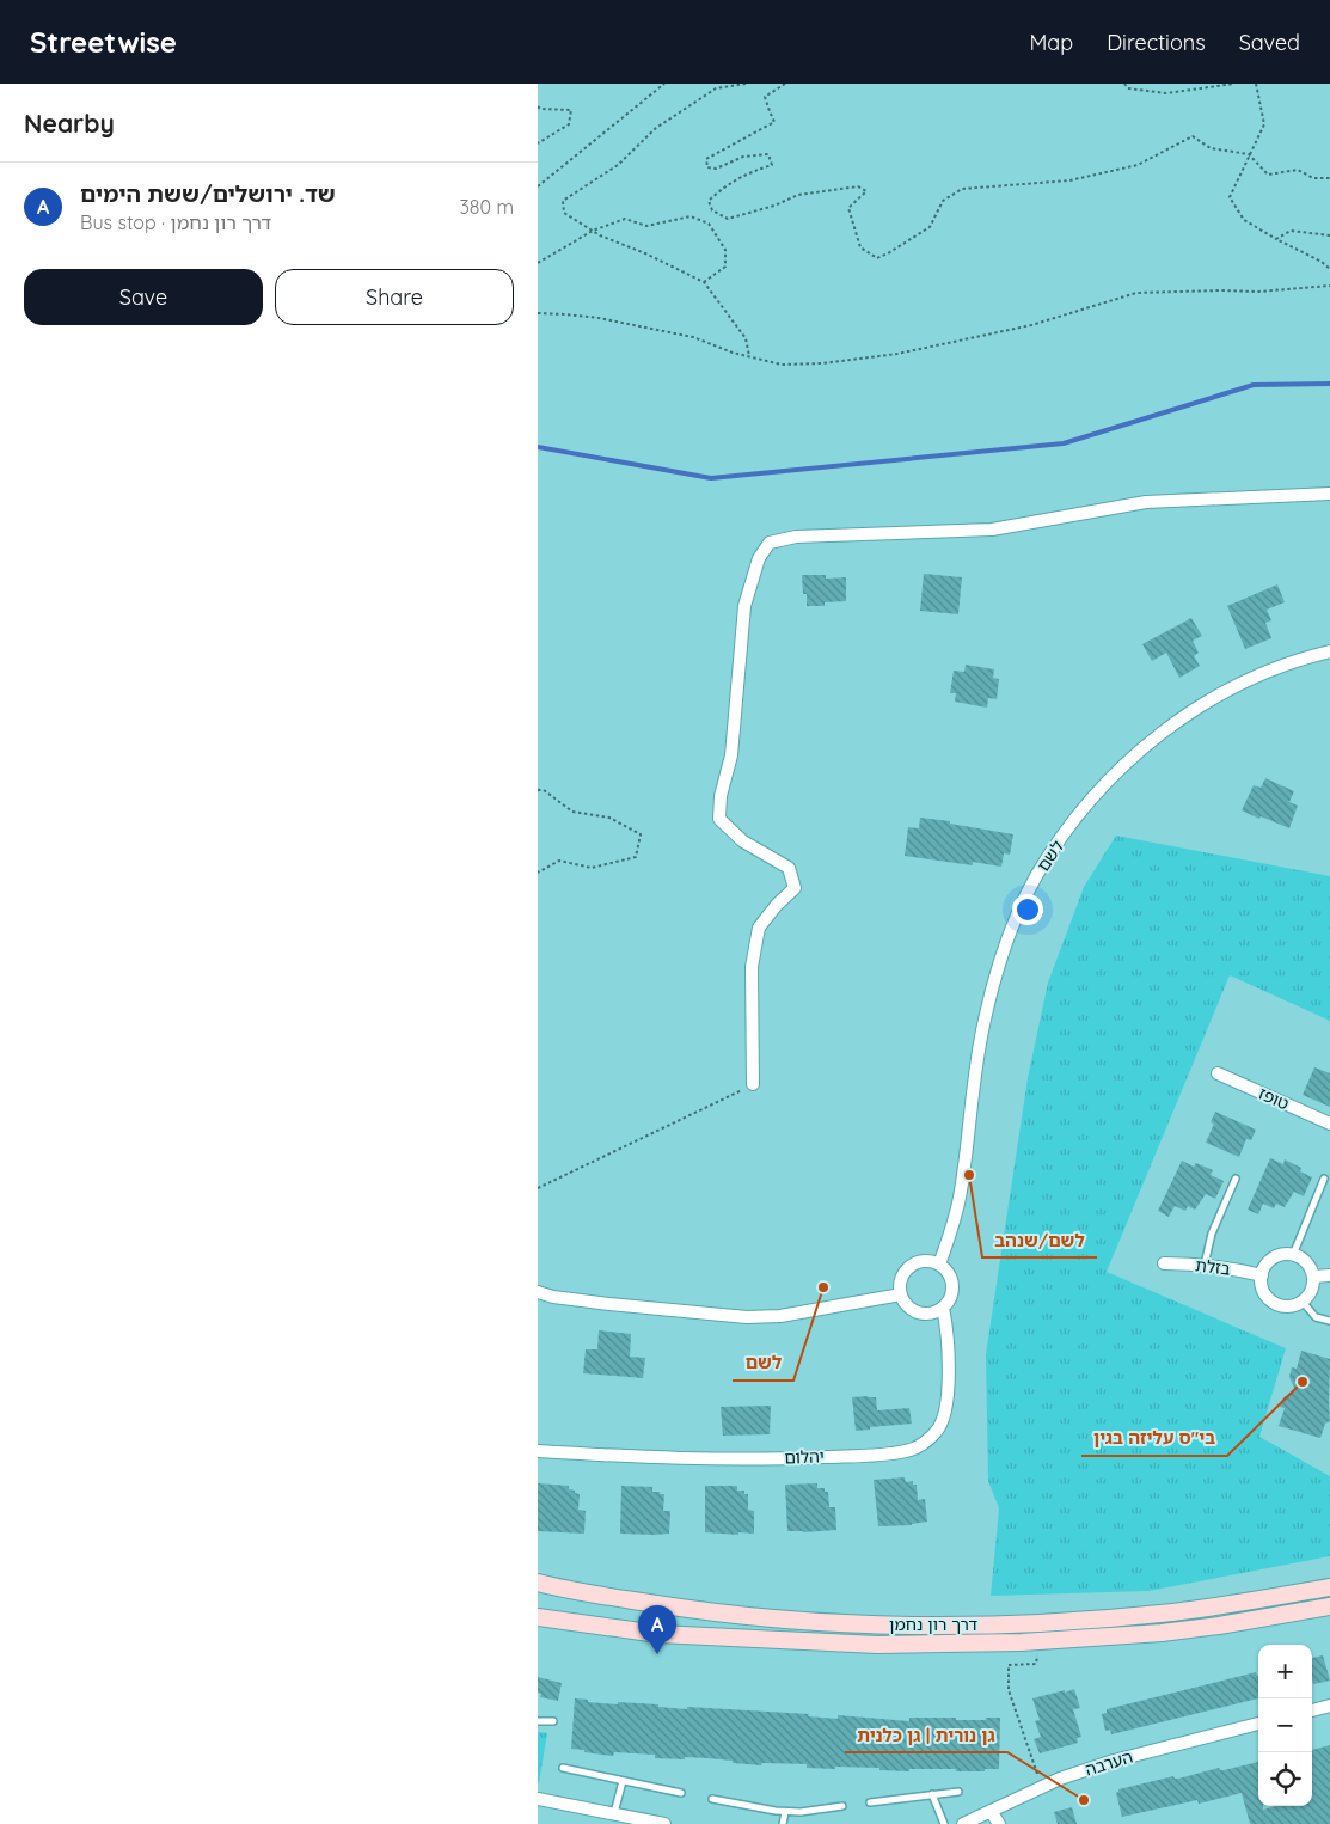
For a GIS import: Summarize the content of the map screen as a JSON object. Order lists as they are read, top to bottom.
{
  "streets": {
    "main road": ["דרך רון נחמן"],
    "street": [
      "לשם",
      "טופז",
      "בזלת",
      "יהלום",
      "הערבה"
    ]
  },
  "crossings": [
    ["לשם", "יהלום"]
  ],
  "places": [
    "לשם/שנהב",
    "לשם",
    "בי\"ס עליזה בגין",
    "גן נורית | גן כלנית"
  ],
  "page": {
    "header": "Streetwise",
    "nav": ["Map", "Directions", "Saved"],
    "heading": "Nearby",
    "list": [
      {
        "mark": "A",
        "name": "שד. ירושלים/ששת הימים",
        "note": "Bus stop · דרך רון נחמן",
        "value": "380 m"
      }
    ],
    "buttons": ["Save", "Share"],
    "pins": "A",
    "map_buttons": ["+", "−"]
  }
}
